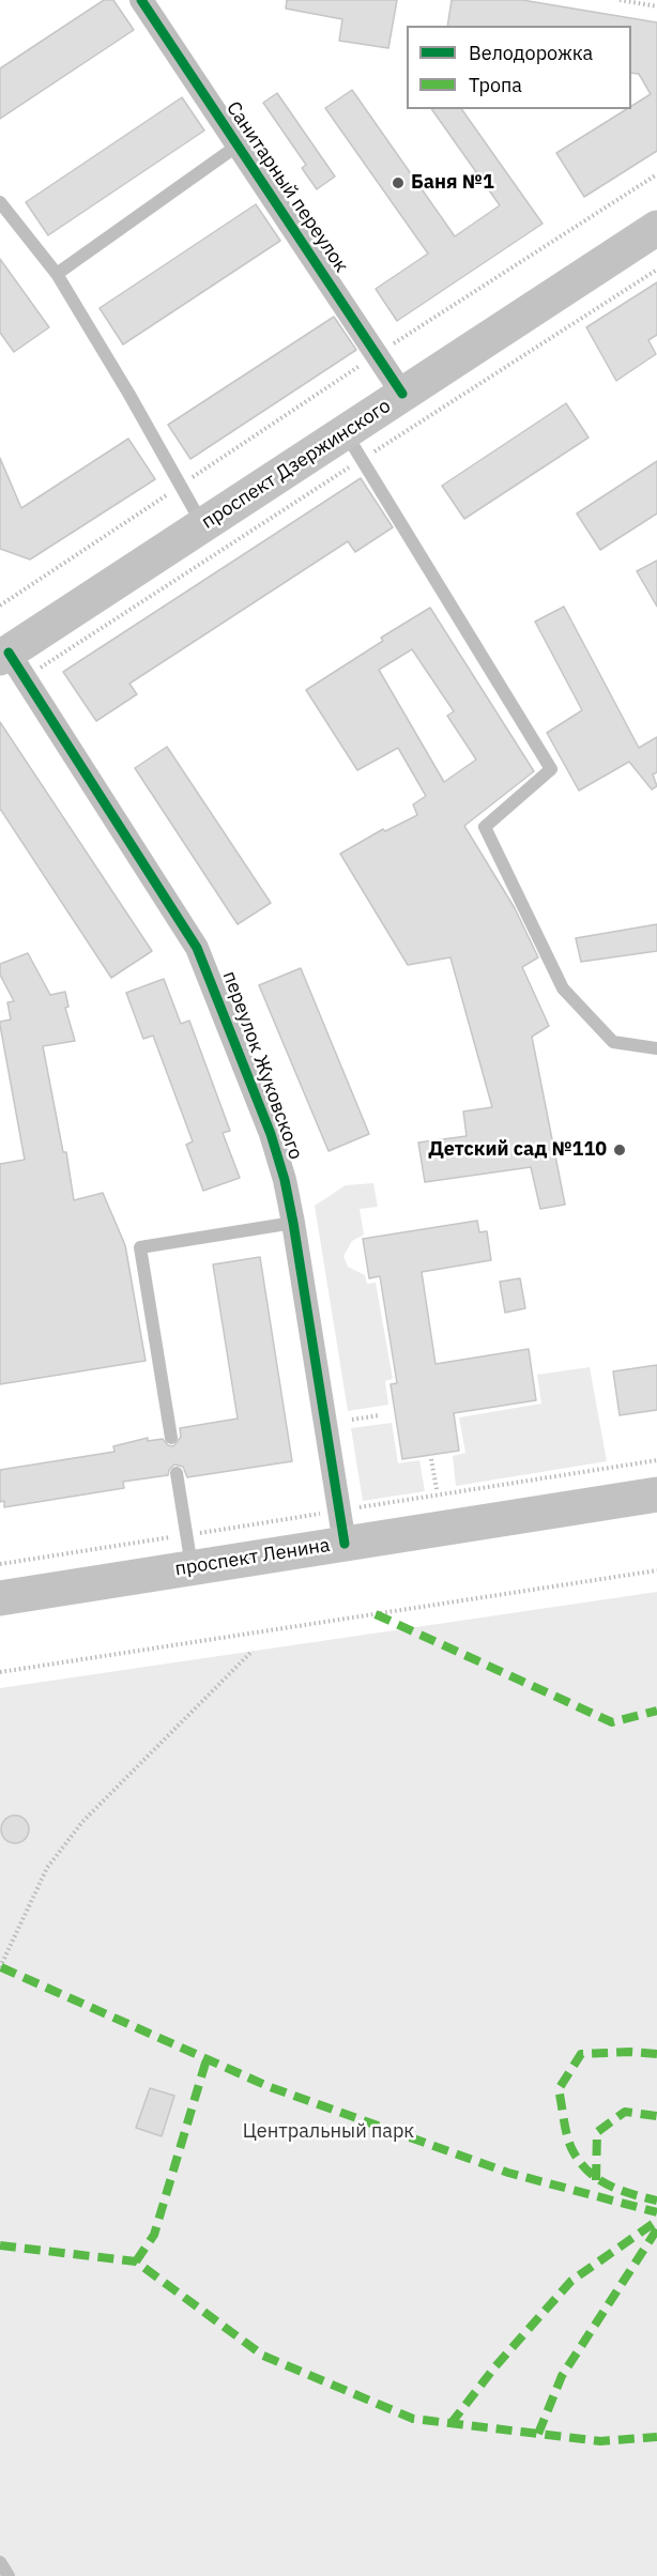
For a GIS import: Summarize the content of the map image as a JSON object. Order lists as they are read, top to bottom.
{
  "streets": {
    "main road": ["проспект Дзержинского", "проспект Ленина"],
    "street": ["Санитарный переулок", "переулок Жуковского"]
  },
  "crossings": [
    ["Санитарный переулок", "проспект Дзержинского"],
    ["проспект Дзержинского", "переулок Жуковского"],
    ["переулок Жуковского", "проспект Ленина"]
  ],
  "parks": ["Центральный парк"],
  "places": ["Баня №1", "Детский сад №110"],
  "legend": ["Велодорожка", "Тропа"]
}
